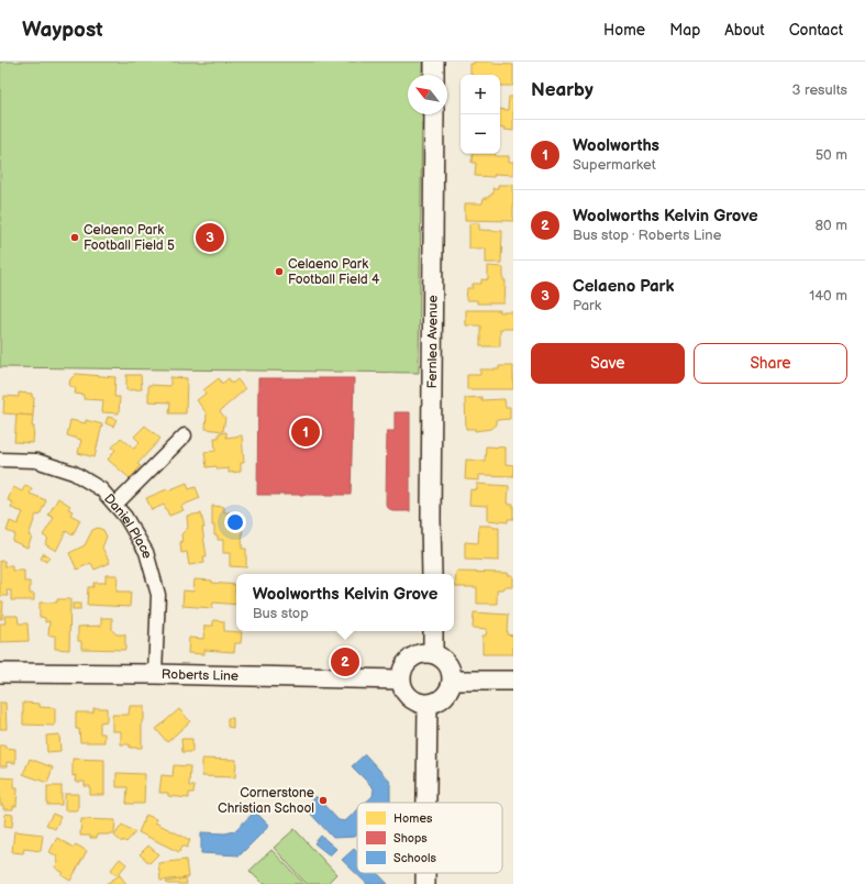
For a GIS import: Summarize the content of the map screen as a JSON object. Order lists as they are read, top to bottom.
{
  "streets": {
    "main road": ["Fernlea Avenue", "Roberts Line"],
    "street": ["Daniel Place"]
  },
  "crossings": [
    ["Daniel Place", "Roberts Line"]
  ],
  "places": ["Celaeno Park Football Field 5", "Celaeno Park Football Field 4", "Cornerstone Christian School"],
  "legend": ["Homes", "Shops", "Schools"],
  "north": "top left",
  "page": {
    "header": "Waypost",
    "nav": [
      "Home",
      "Map",
      "About",
      "Contact"
    ],
    "heading": ["Nearby", "3 results"],
    "map_buttons": ["+", "−"],
    "list": [
      {
        "mark": "1",
        "name": "Woolworths",
        "note": "Supermarket",
        "value": "50 m"
      },
      {
        "mark": "2",
        "name": "Woolworths Kelvin Grove",
        "note": "Bus stop · Roberts Line",
        "value": "80 m"
      },
      {
        "mark": "3",
        "name": "Celaeno Park",
        "note": "Park",
        "value": "140 m"
      }
    ],
    "pins": ["3", "1", "2"],
    "buttons": ["Save", "Share"],
    "popup": ["Woolworths Kelvin Grove", "Bus stop"]
  }
}
